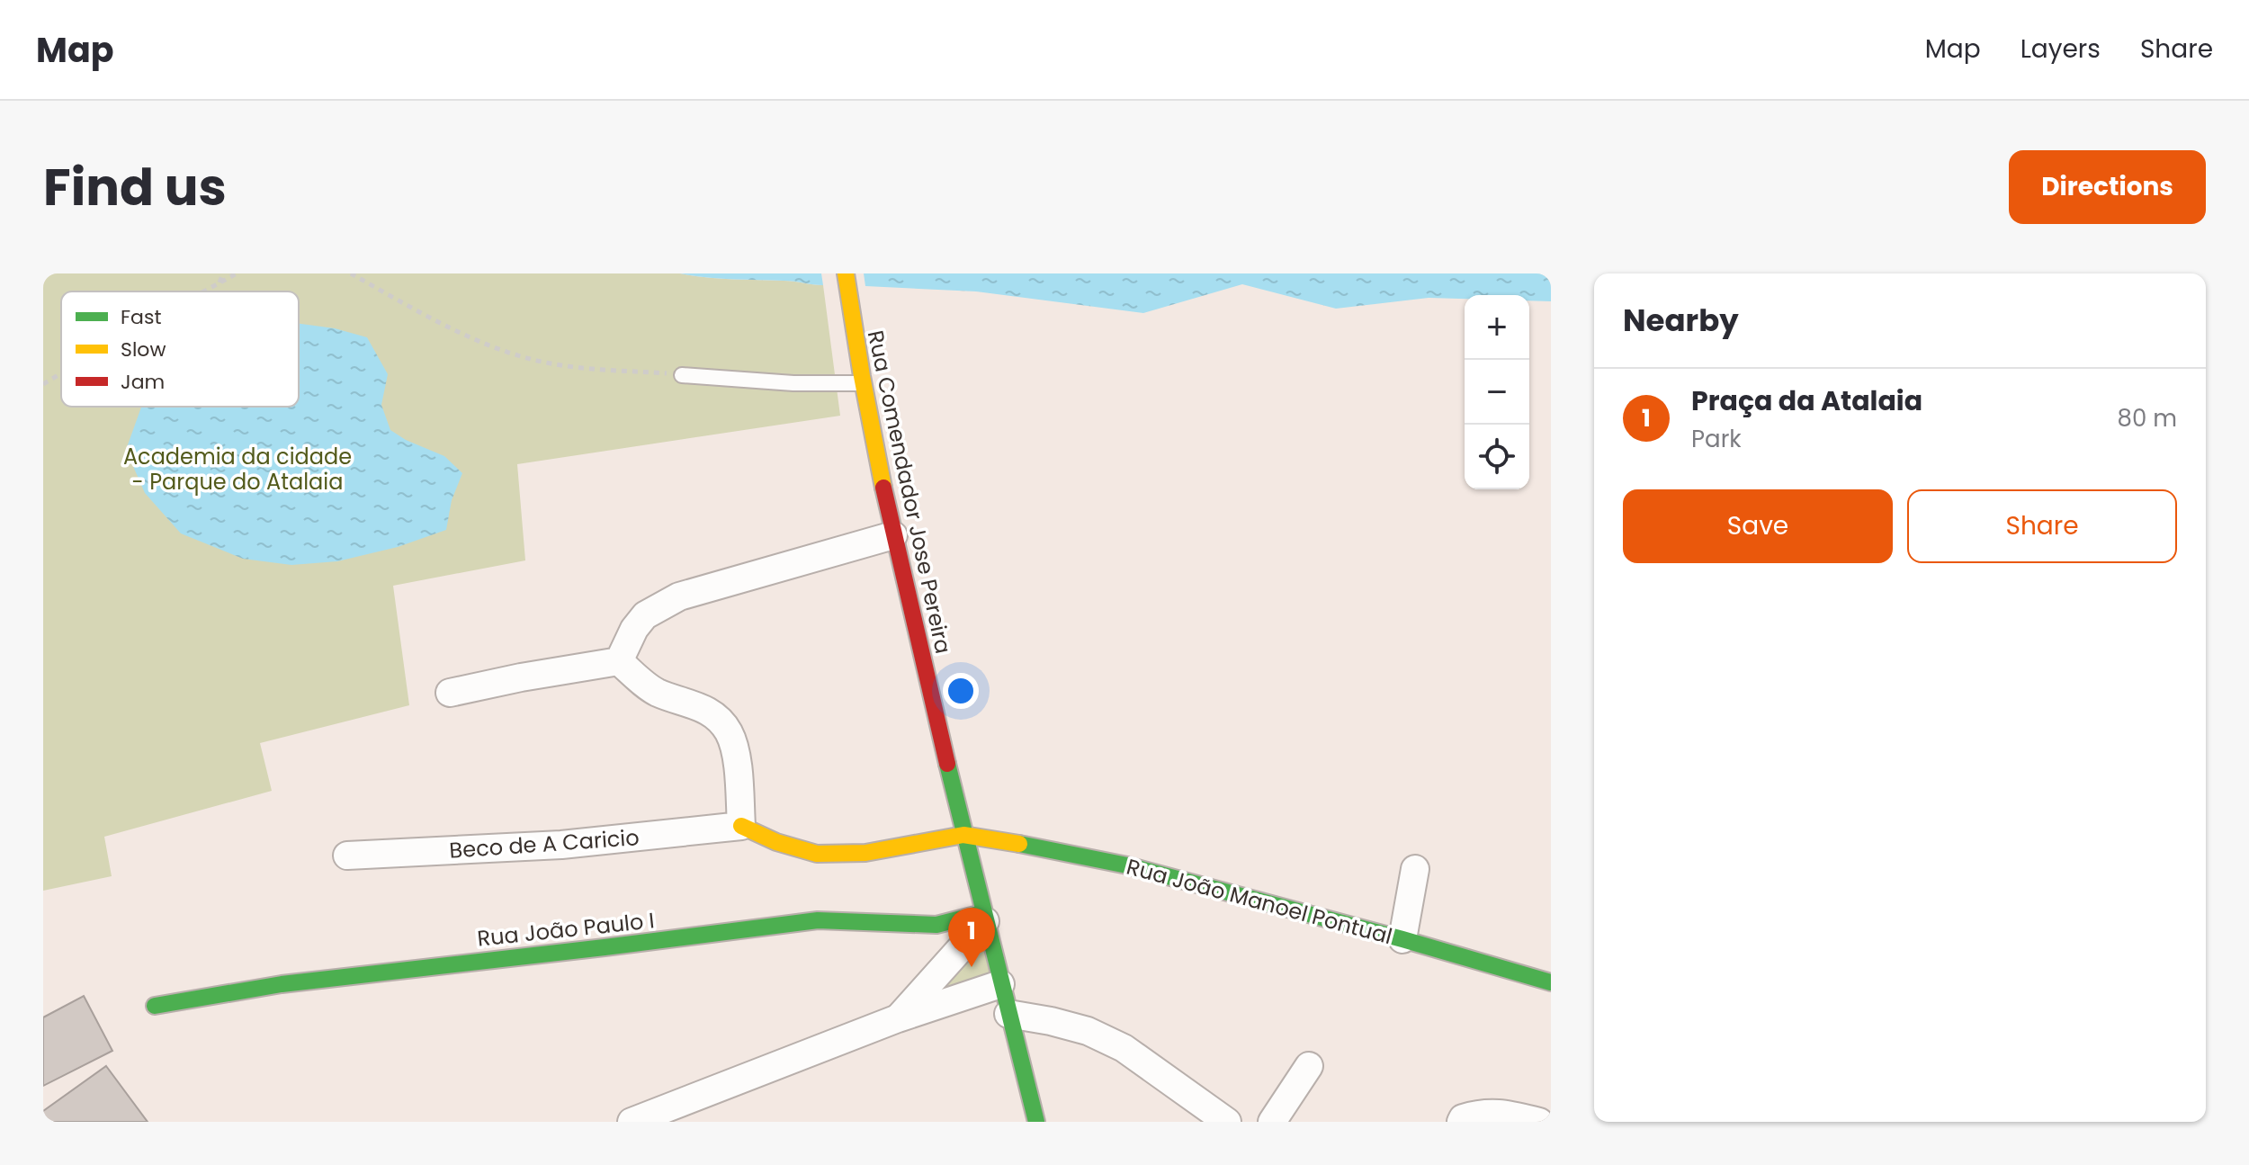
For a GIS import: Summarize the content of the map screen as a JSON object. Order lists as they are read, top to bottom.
{
  "streets": {
    "street": [
      "Rua Comendador Jose Pereira",
      "Beco de A Caricio",
      "Rua João Manoel Pontual",
      "Rua João Paulo I"
    ]
  },
  "crossings": [
    ["Rua Comendador Jose Pereira", "Rua João Manoel Pontual"],
    ["Rua Comendador Jose Pereira", "Rua João Paulo I"]
  ],
  "parks": ["Academia da cidade - Parque do Atalaia"],
  "legend": ["Fast", "Slow", "Jam"],
  "page": {
    "header": "Map",
    "nav": ["Map", "Layers", "Share"],
    "title": "Find us",
    "buttons": [
      "Directions",
      ["Save", "Share"]
    ],
    "heading": "Nearby",
    "map_buttons": ["+", "−"],
    "list": [
      {
        "mark": "1",
        "name": "Praça da Atalaia",
        "note": "Park",
        "value": "80 m"
      }
    ],
    "pins": "1"
  }
}
